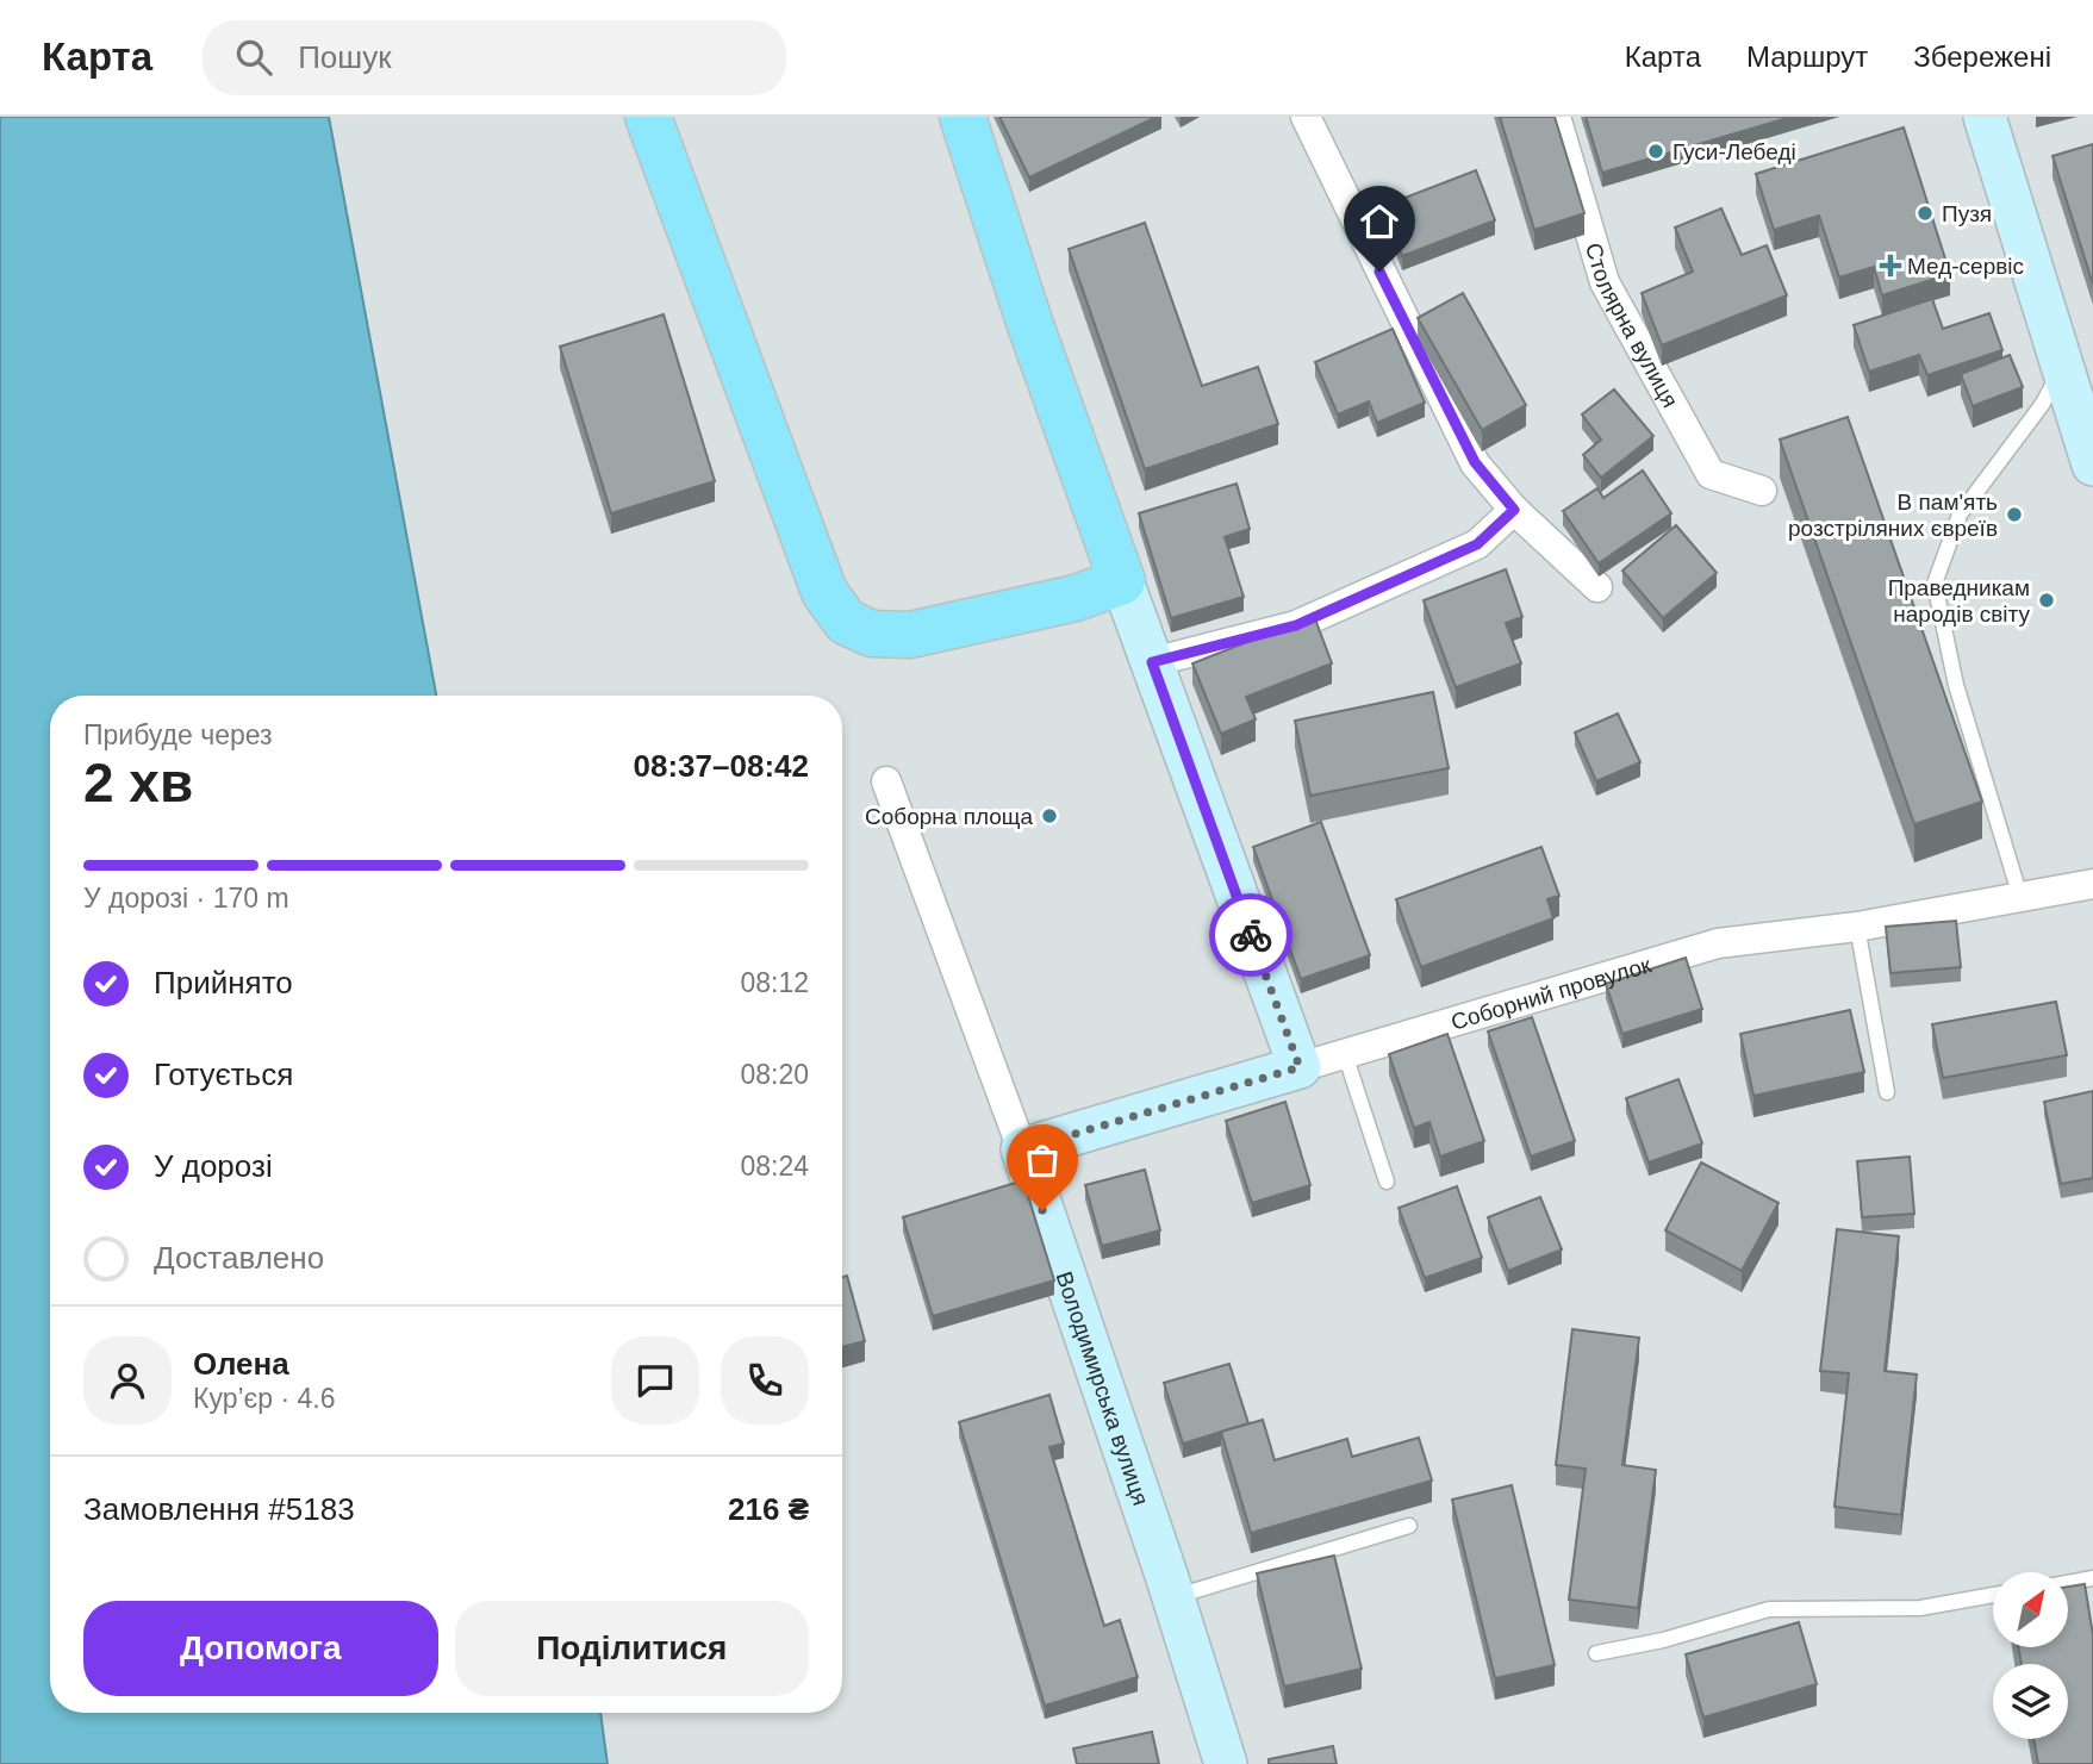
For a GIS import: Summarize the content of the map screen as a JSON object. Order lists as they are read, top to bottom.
{
  "streets": {
    "main road": ["Соборний провулок", "Володимирська вулиця"],
    "street": ["Столярна вулиця"]
  },
  "crossings": [
    ["Соборний провулок", "Володимирська вулиця"]
  ],
  "places": {
    "other": [
      "Гуси-Лебеді",
      "Пузя",
      "В пам'ять розстріляних євреїв",
      "Праведникам народів світу",
      "Соборна площа"
    ],
    "health": ["Мед-cервіс"]
  },
  "north": "top right",
  "page": {
    "header": "Карта",
    "search": "Пошук",
    "nav": ["Карта", "Маршрут", "Збережені"],
    "heading": ["2 хв", "Прибуде через", "08:37–08:42"],
    "panel": [
      "Олена",
      "Кур’єр · 4.6",
      "Замовлення #5183",
      "216 ₴"
    ],
    "bar": "У дорозі · 170 m",
    "list": [
      ["Прийнято", "08:12"],
      ["Готується", "08:20"],
      ["У дорозі", "08:24"],
      "Доставлено"
    ],
    "buttons": ["Допомога", "Поділитися"]
  }
}
